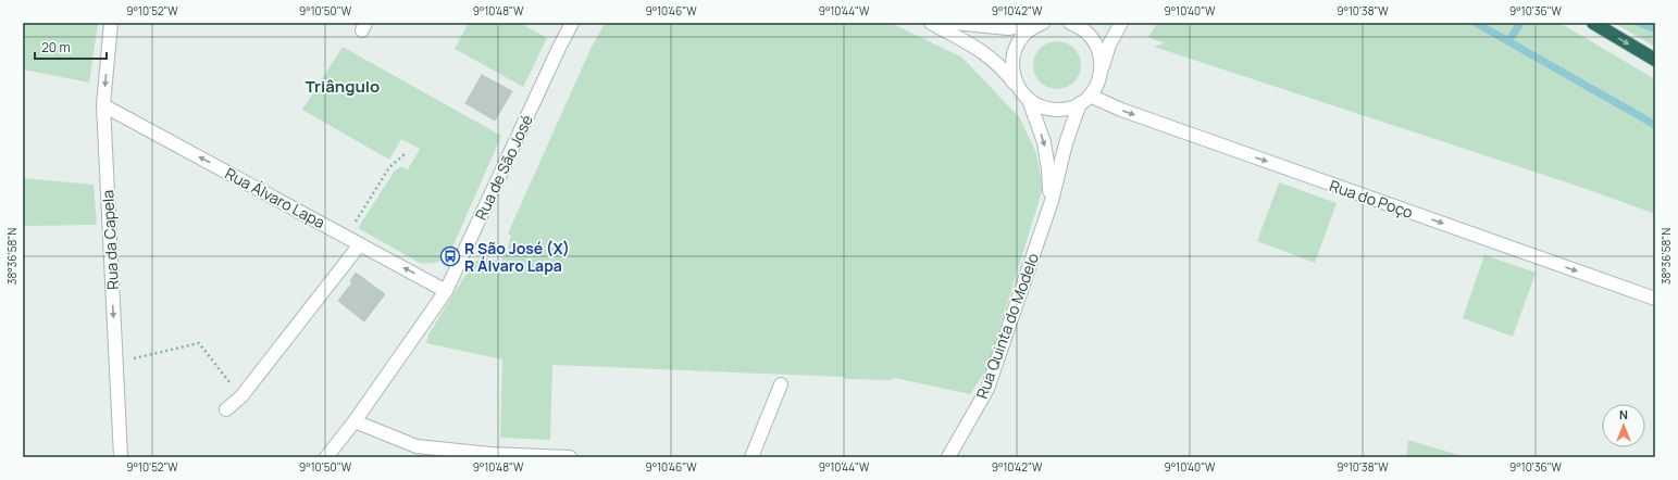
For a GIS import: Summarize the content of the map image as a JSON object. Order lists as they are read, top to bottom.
{
  "streets": {
    "street": [
      "Rua de São José",
      "Rua Álvaro Lapa",
      "Rua do Poço",
      "Rua da Capela",
      "Rua Quinta do Modelo"
    ]
  },
  "crossings": [
    ["Rua de São José", "Rua Álvaro Lapa"],
    ["Rua Álvaro Lapa", "Rua da Capela"],
    ["Rua do Poço", "Rua Quinta do Modelo"]
  ],
  "one_way": ["Rua Álvaro Lapa", "Rua do Poço", "Rua da Capela"],
  "districts": ["Triângulo"],
  "places": {
    "bus stop": ["R São José (X) R Álvaro Lapa"]
  },
  "scale_bar": "20 m",
  "north": "top",
  "coordinates": [
    "9°10'52\"W",
    "9°10'50\"W",
    "9°10'48\"W",
    "9°10'46\"W",
    "9°10'44\"W",
    "9°10'42\"W",
    "9°10'40\"W",
    "9°10'38\"W",
    "9°10'36\"W",
    "38°36'58\"N"
  ]
}
